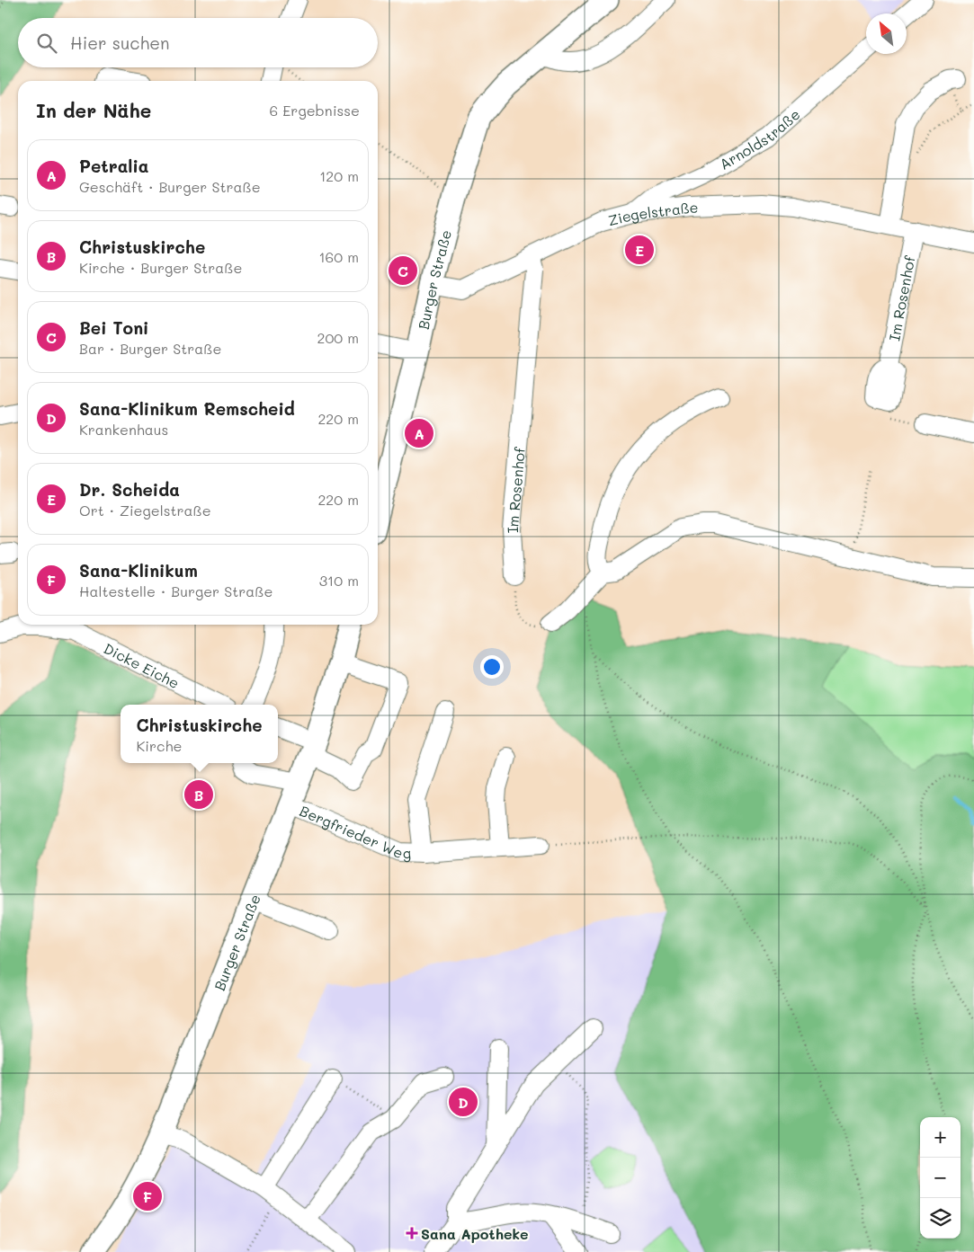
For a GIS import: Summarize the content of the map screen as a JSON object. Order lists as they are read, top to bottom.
{
  "streets": {
    "main road": ["Burger Straße"],
    "street": [
      "Arnoldstraße",
      "Ziegelstraße",
      "Im Rosenhof",
      "Dicke Eiche",
      "Bergfrieder Weg"
    ]
  },
  "crossings": [
    ["Arnoldstraße", "Ziegelstraße"],
    ["Ziegelstraße", "Burger Straße"],
    ["Ziegelstraße", "Im Rosenhof"],
    ["Burger Straße", "Bergfrieder Weg"]
  ],
  "places": {
    "health": ["Sana Apotheke"]
  },
  "north": "top left",
  "page": {
    "search": "Hier suchen",
    "heading": ["In der Nähe", "6 Ergebnisse"],
    "list": [
      {
        "mark": "A",
        "name": "Petralia",
        "note": "Geschäft · Burger Straße",
        "value": "120 m"
      },
      {
        "mark": "B",
        "name": "Christuskirche",
        "note": "Kirche · Burger Straße",
        "value": "160 m"
      },
      {
        "mark": "C",
        "name": "Bei Toni",
        "note": "Bar · Burger Straße",
        "value": "200 m"
      },
      {
        "mark": "D",
        "name": "Sana-Klinikum Remscheid",
        "note": "Krankenhaus",
        "value": "220 m"
      },
      {
        "mark": "E",
        "name": "Dr. Scheida",
        "note": "Ort · Ziegelstraße",
        "value": "220 m"
      },
      {
        "mark": "F",
        "name": "Sana-Klinikum",
        "note": "Haltestelle · Burger Straße",
        "value": "310 m"
      }
    ],
    "pins": [
      "E",
      "C",
      "A",
      "B",
      "D",
      "F"
    ],
    "popup": ["Christuskirche", "Kirche"],
    "map_buttons": ["+", "−"]
  }
}
